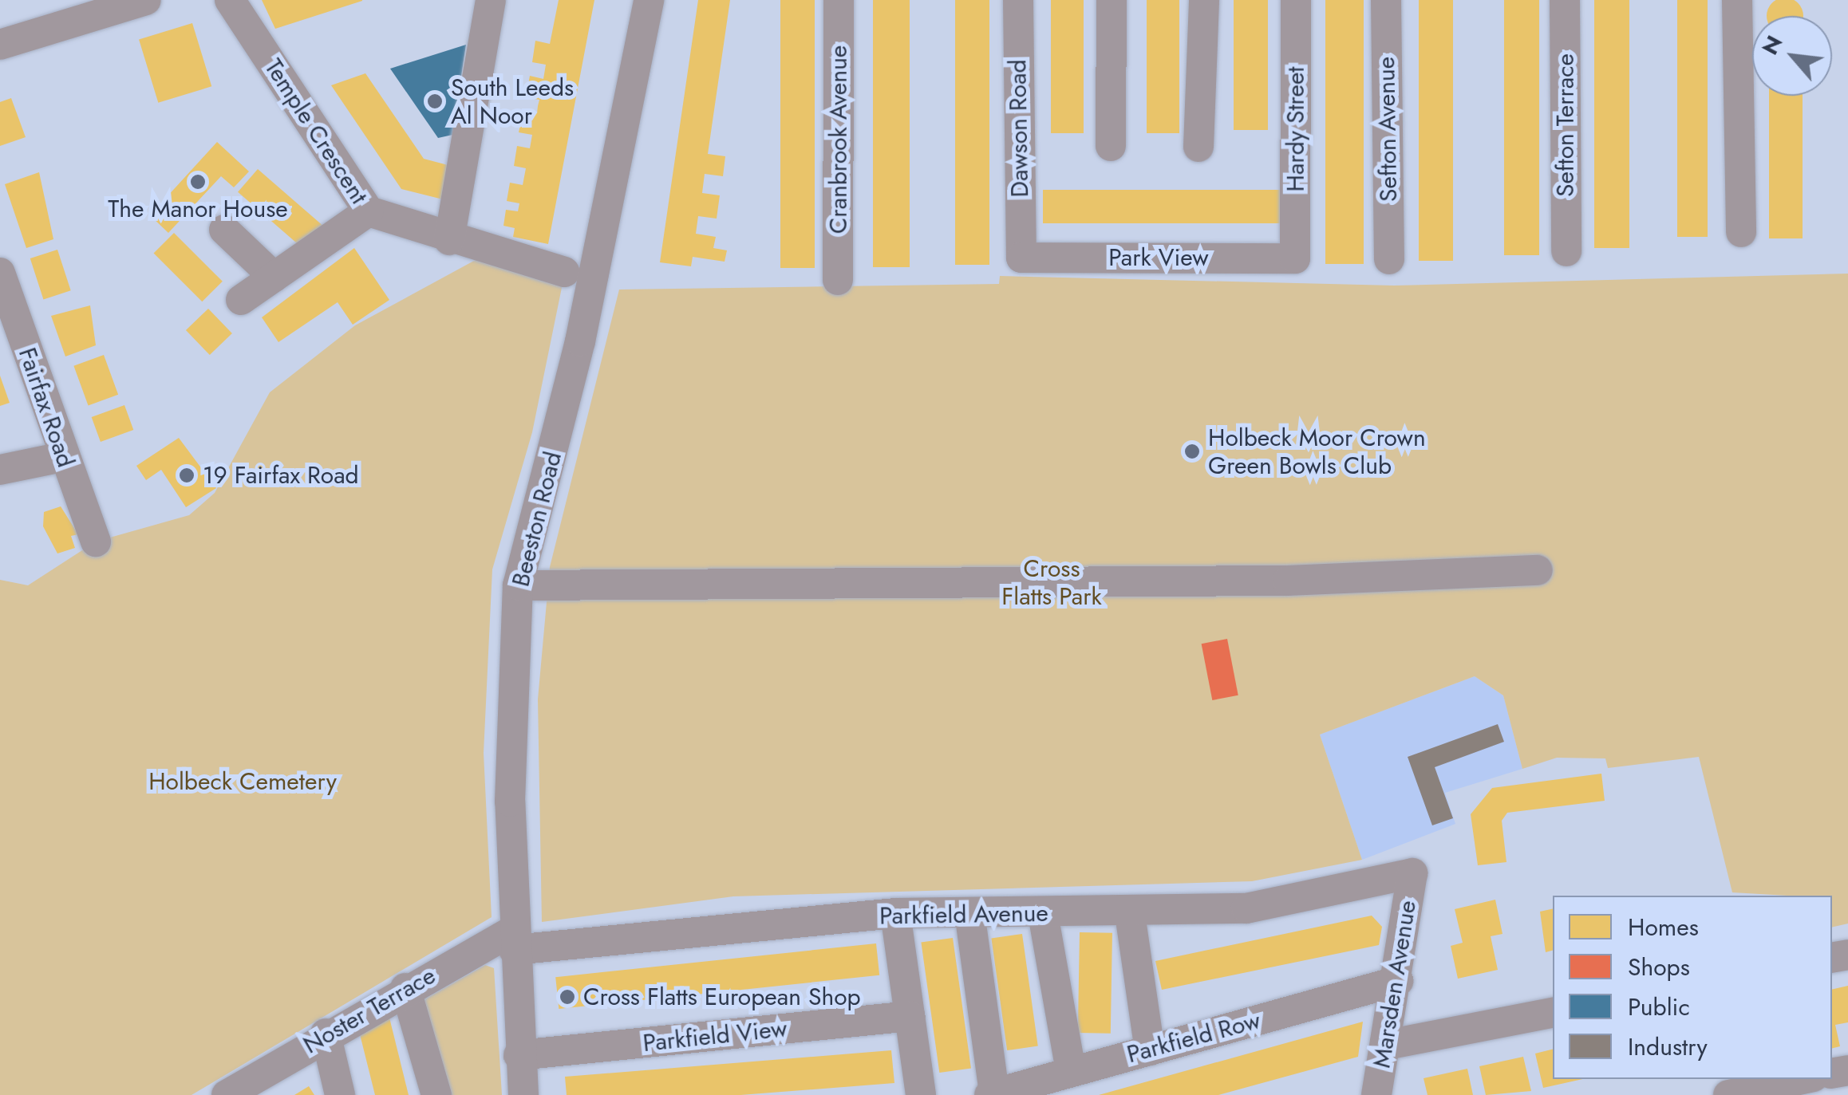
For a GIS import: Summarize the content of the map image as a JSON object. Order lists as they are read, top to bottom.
{
  "streets": {
    "street": [
      "Sefton Terrace",
      "Dawson Road",
      "Hardy Street",
      "Sefton Avenue",
      "Temple Crescent",
      "Cranbrook Avenue",
      "Park View",
      "Fairfax Road",
      "Beeston Road",
      "Parkfield Avenue",
      "Marsden Avenue",
      "Noster Terrace",
      "Parkfield View",
      "Parkfield Row"
    ]
  },
  "crossings": [
    ["Dawson Road", "Park View"],
    ["Hardy Street", "Park View"],
    ["Beeston Road", "Parkfield Avenue"],
    ["Beeston Road", "Noster Terrace"],
    ["Beeston Road", "Parkfield View"],
    ["Parkfield Avenue", "Marsden Avenue"],
    ["Parkfield Avenue", "Noster Terrace"],
    ["Marsden Avenue", "Parkfield Row"]
  ],
  "parks": ["Cross Flatts Park", "Holbeck Cemetery"],
  "places": [
    "South Leeds Al Noor",
    "The Manor House",
    "Holbeck Moor Crown Green Bowls Club",
    "19 Fairfax Road",
    "Cross Flatts European Shop"
  ],
  "legend": [
    "Homes",
    "Shops",
    "Public",
    "Industry"
  ],
  "north": "top left"
}
